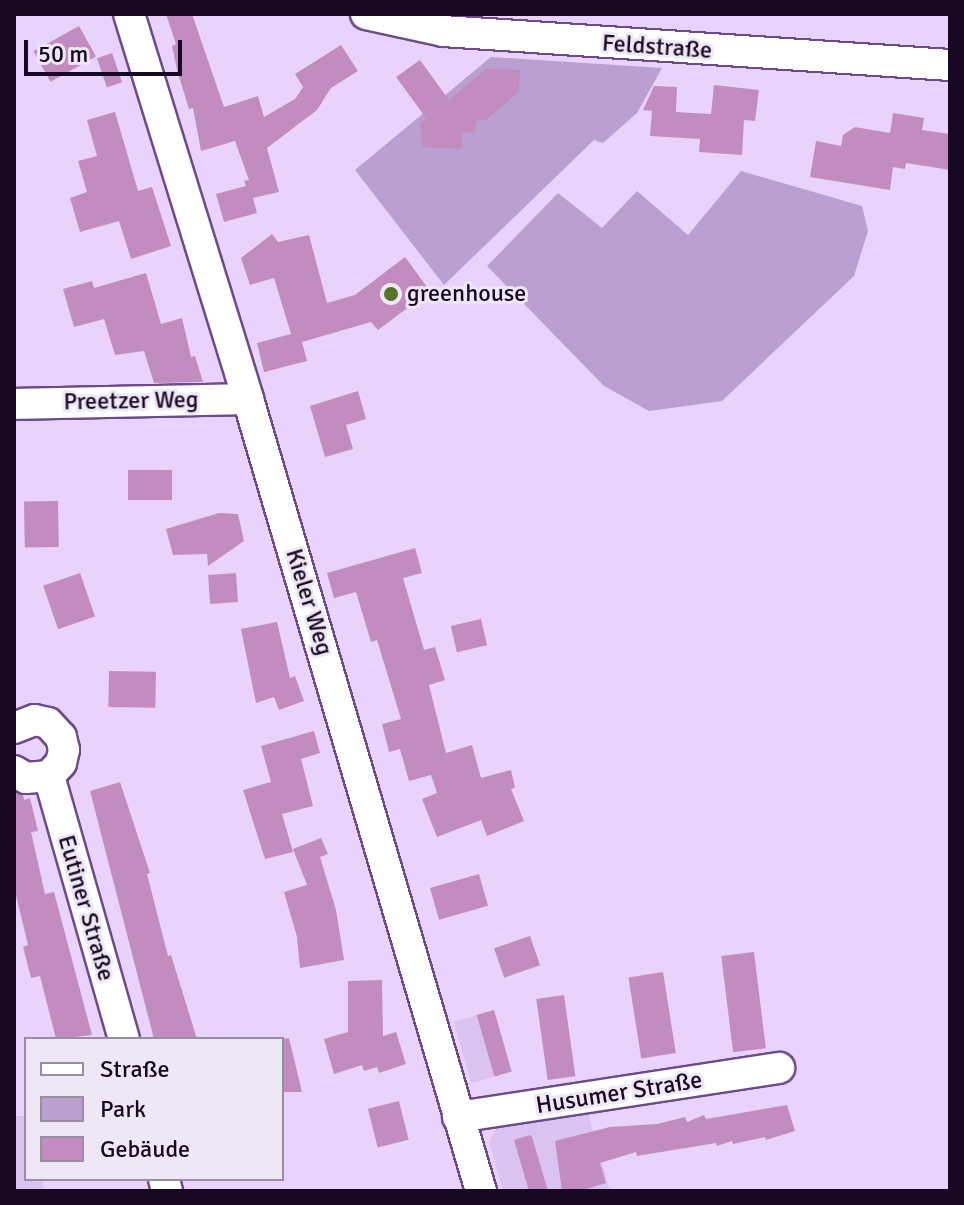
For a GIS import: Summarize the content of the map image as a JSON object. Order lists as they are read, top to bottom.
{
  "streets": {
    "street": [
      "Feldstraße",
      "Preetzer Weg",
      "Kieler Weg",
      "Eutiner Straße",
      "Husumer Straße"
    ]
  },
  "crossings": [
    ["Preetzer Weg", "Kieler Weg"],
    ["Kieler Weg", "Husumer Straße"]
  ],
  "places": ["greenhouse"],
  "legend": ["Straße", "Park", "Gebäude"],
  "scale_bar": "50 m"
}
